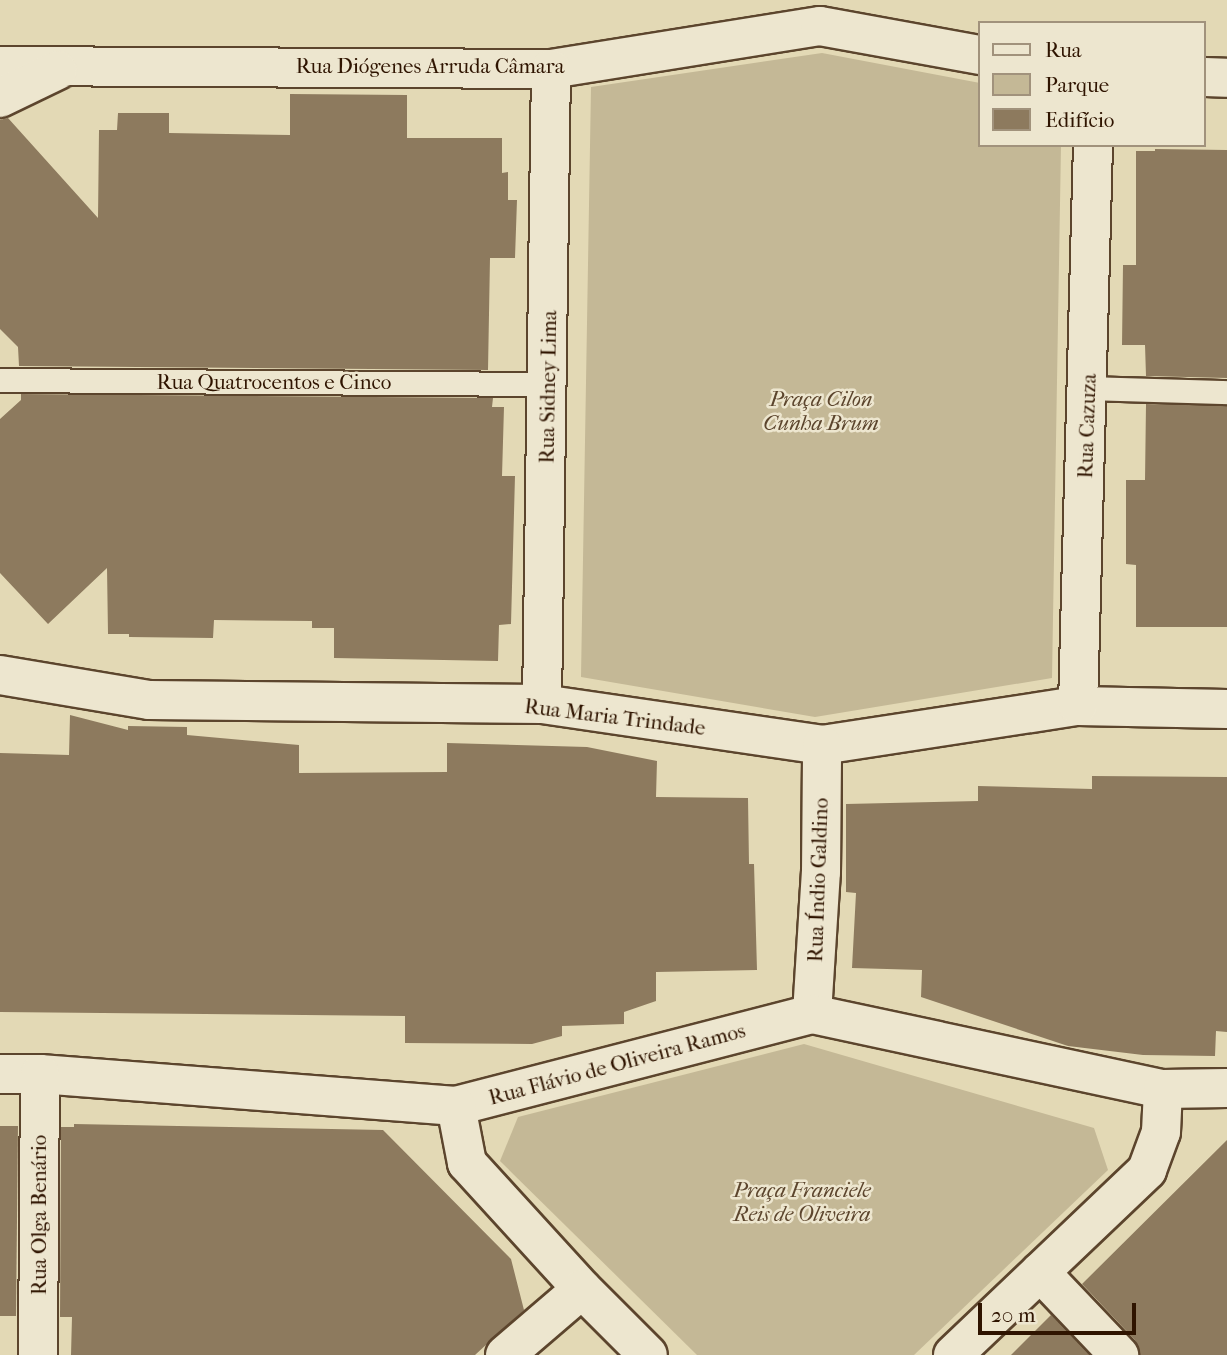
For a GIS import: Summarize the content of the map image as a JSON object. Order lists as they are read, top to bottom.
{
  "streets": {
    "street": [
      "Rua Diógenes Arruda Câmara",
      "Rua Sidney Lima",
      "Rua Cazuza",
      "Rua Maria Trindade",
      "Rua Índio Galdino",
      "Rua Flávio de Oliveira Ramos",
      "Rua Olga Benário"
    ],
    "lane": ["Rua Quatrocentos e Cinco"]
  },
  "crossings": [
    ["Rua Diógenes Arruda Câmara", "Rua Sidney Lima"],
    ["Rua Quatrocentos e Cinco", "Rua Sidney Lima"],
    ["Rua Sidney Lima", "Rua Maria Trindade"],
    ["Rua Cazuza", "Rua Maria Trindade"],
    ["Rua Maria Trindade", "Rua Índio Galdino"],
    ["Rua Índio Galdino", "Rua Flávio de Oliveira Ramos"],
    ["Rua Flávio de Oliveira Ramos", "Rua Olga Benário"]
  ],
  "parks": ["Praça Cilon Cunha Brum", "Praça Franciele Reis de Oliveira"],
  "legend": ["Rua", "Parque", "Edifício"],
  "scale_bar": "20 m"
}
